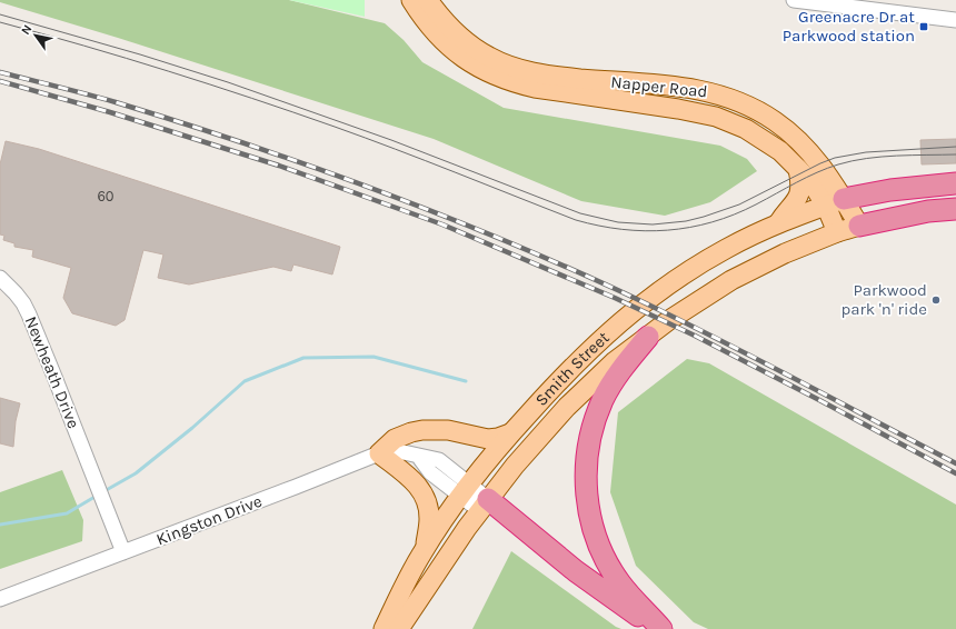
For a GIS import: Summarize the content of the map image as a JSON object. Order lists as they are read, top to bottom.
{
  "streets": {
    "main road": ["Napper Road", "Smith Street"],
    "street": ["Newheath Drive", "Kingston Drive"]
  },
  "crossings": [
    ["Napper Road", "Smith Street"],
    ["Smith Street", "Kingston Drive"],
    ["Newheath Drive", "Kingston Drive"]
  ],
  "places": {
    "transit": ["Greenacre Dr at Parkwood station"],
    "other": ["Parkwood park 'n' ride"]
  },
  "house_numbers": ["60"],
  "north": "top left"
}
